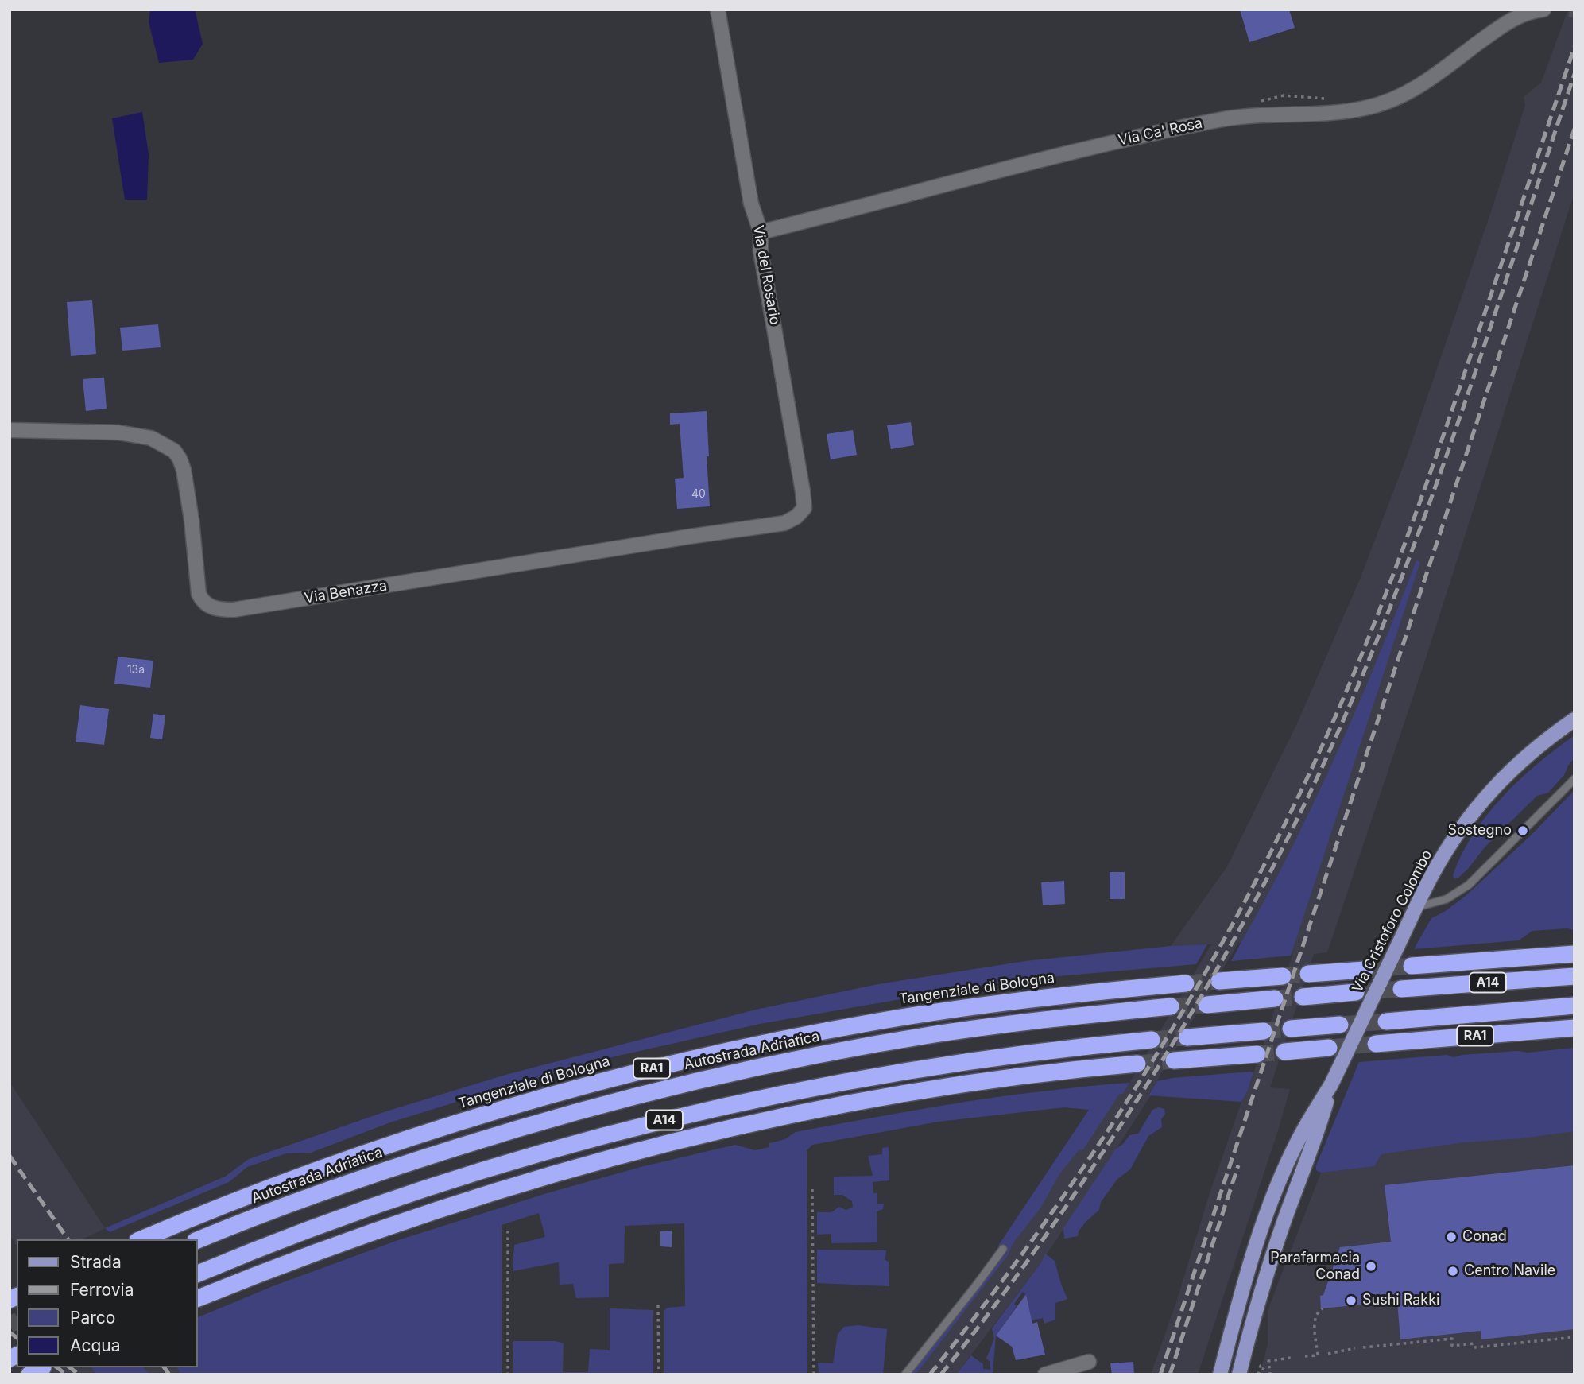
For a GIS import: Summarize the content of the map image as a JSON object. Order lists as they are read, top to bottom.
{
  "streets": {
    "highway": [
      "A14",
      "Tangenziale di Bologna",
      "RA1",
      "Autostrada Adriatica"
    ],
    "main road": ["Via Cristoforo Colombo"],
    "street": ["Via Ca' Rosa", "Via del Rosario", "Via Benazza"]
  },
  "crossings": [
    ["Via Ca' Rosa", "Via del Rosario"],
    ["Via del Rosario", "Via Benazza"]
  ],
  "places": [
    "Sostegno",
    "Conad",
    "Parafarmacia Conad",
    "Centro Navile",
    "Sushi Rakki"
  ],
  "house_numbers": ["40", "13a"],
  "legend": [
    "Strada",
    "Ferrovia",
    "Parco",
    "Acqua"
  ]
}
